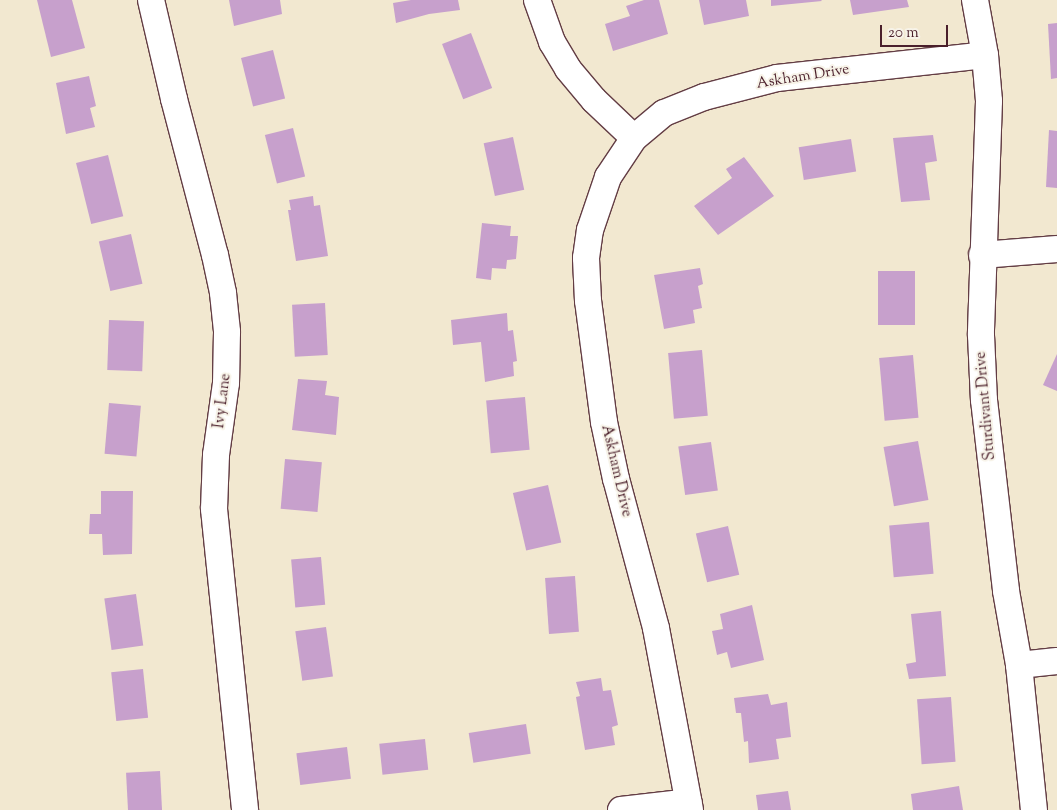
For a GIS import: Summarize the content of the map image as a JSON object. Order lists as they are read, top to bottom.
{
  "streets": {
    "street": ["Askham Drive", "Ivy Lane", "Sturdivant Drive"]
  },
  "crossings": [
    ["Askham Drive", "Sturdivant Drive"]
  ],
  "scale_bar": "20 m"
}
